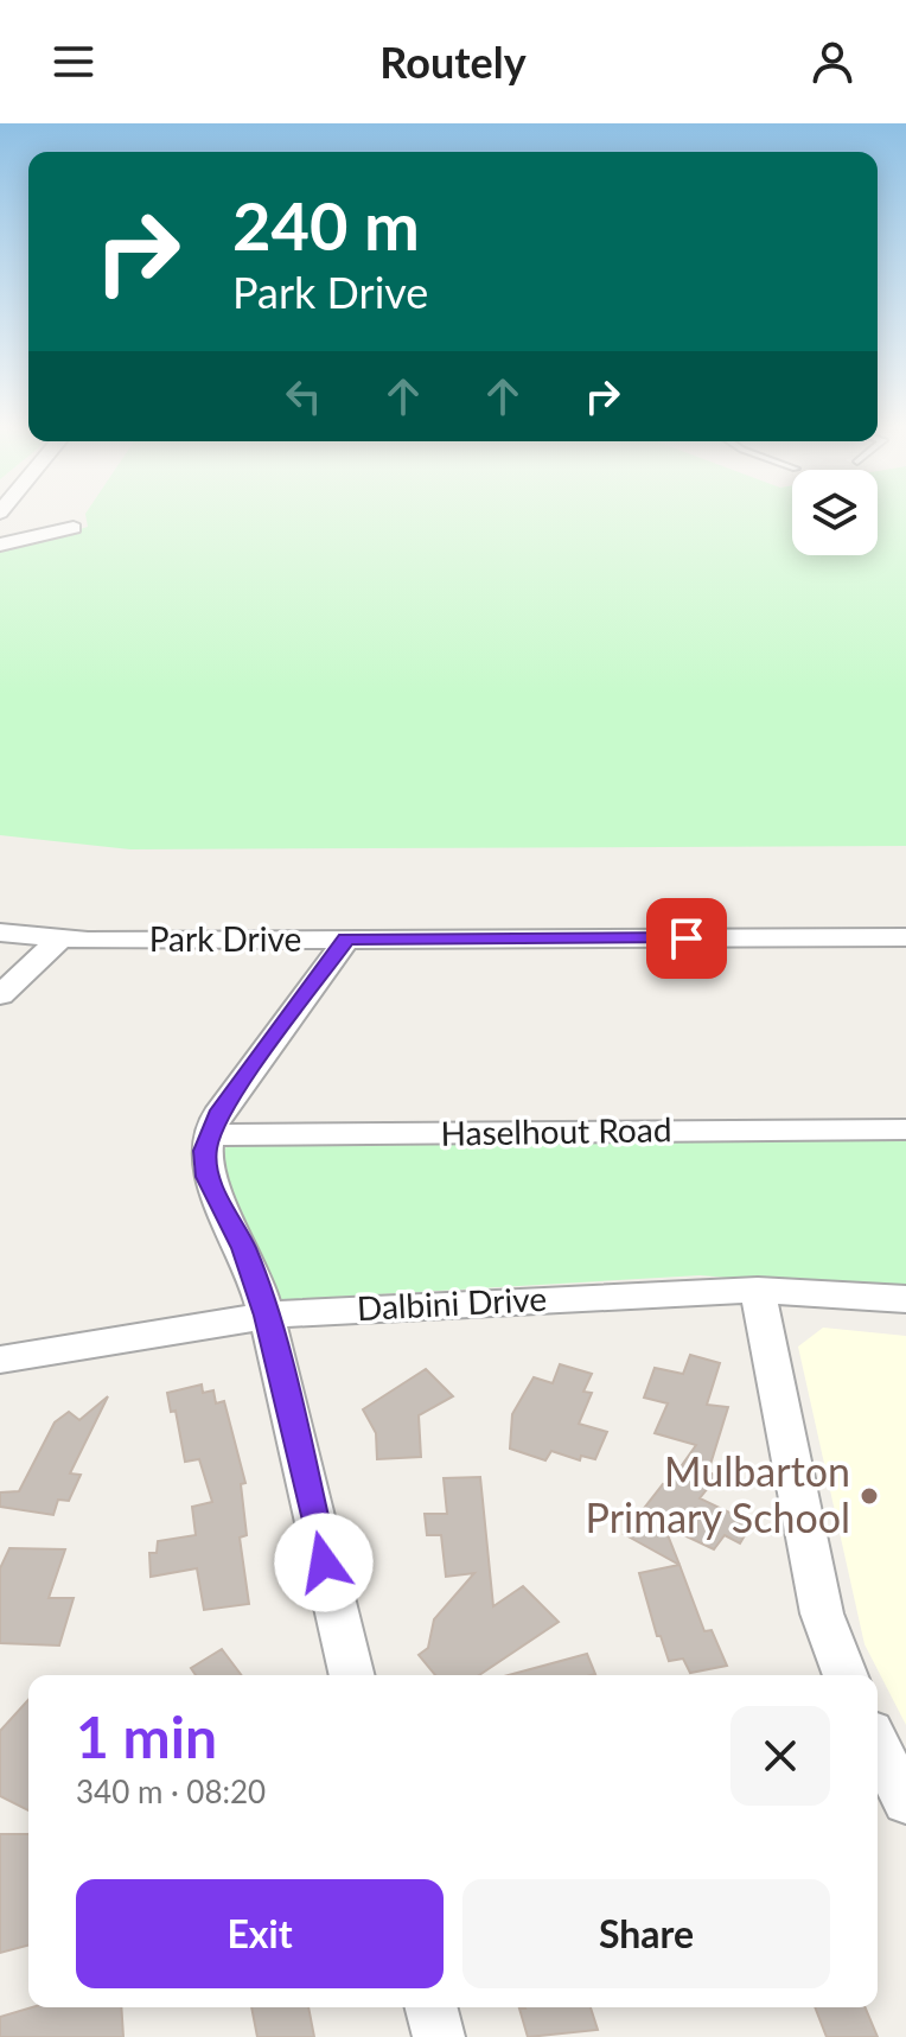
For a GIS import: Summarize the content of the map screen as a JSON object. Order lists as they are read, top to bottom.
{
  "streets": {
    "street": ["Park Drive", "Haselhout Road", "Dalbini Drive"]
  },
  "places": ["Mulbarton Primary School"],
  "page": {
    "header": "Routely",
    "turn": ["240 m", "Park Drive"],
    "heading": ["1 min", "340 m · 08:20"],
    "buttons": ["Exit", "Share"]
  }
}
